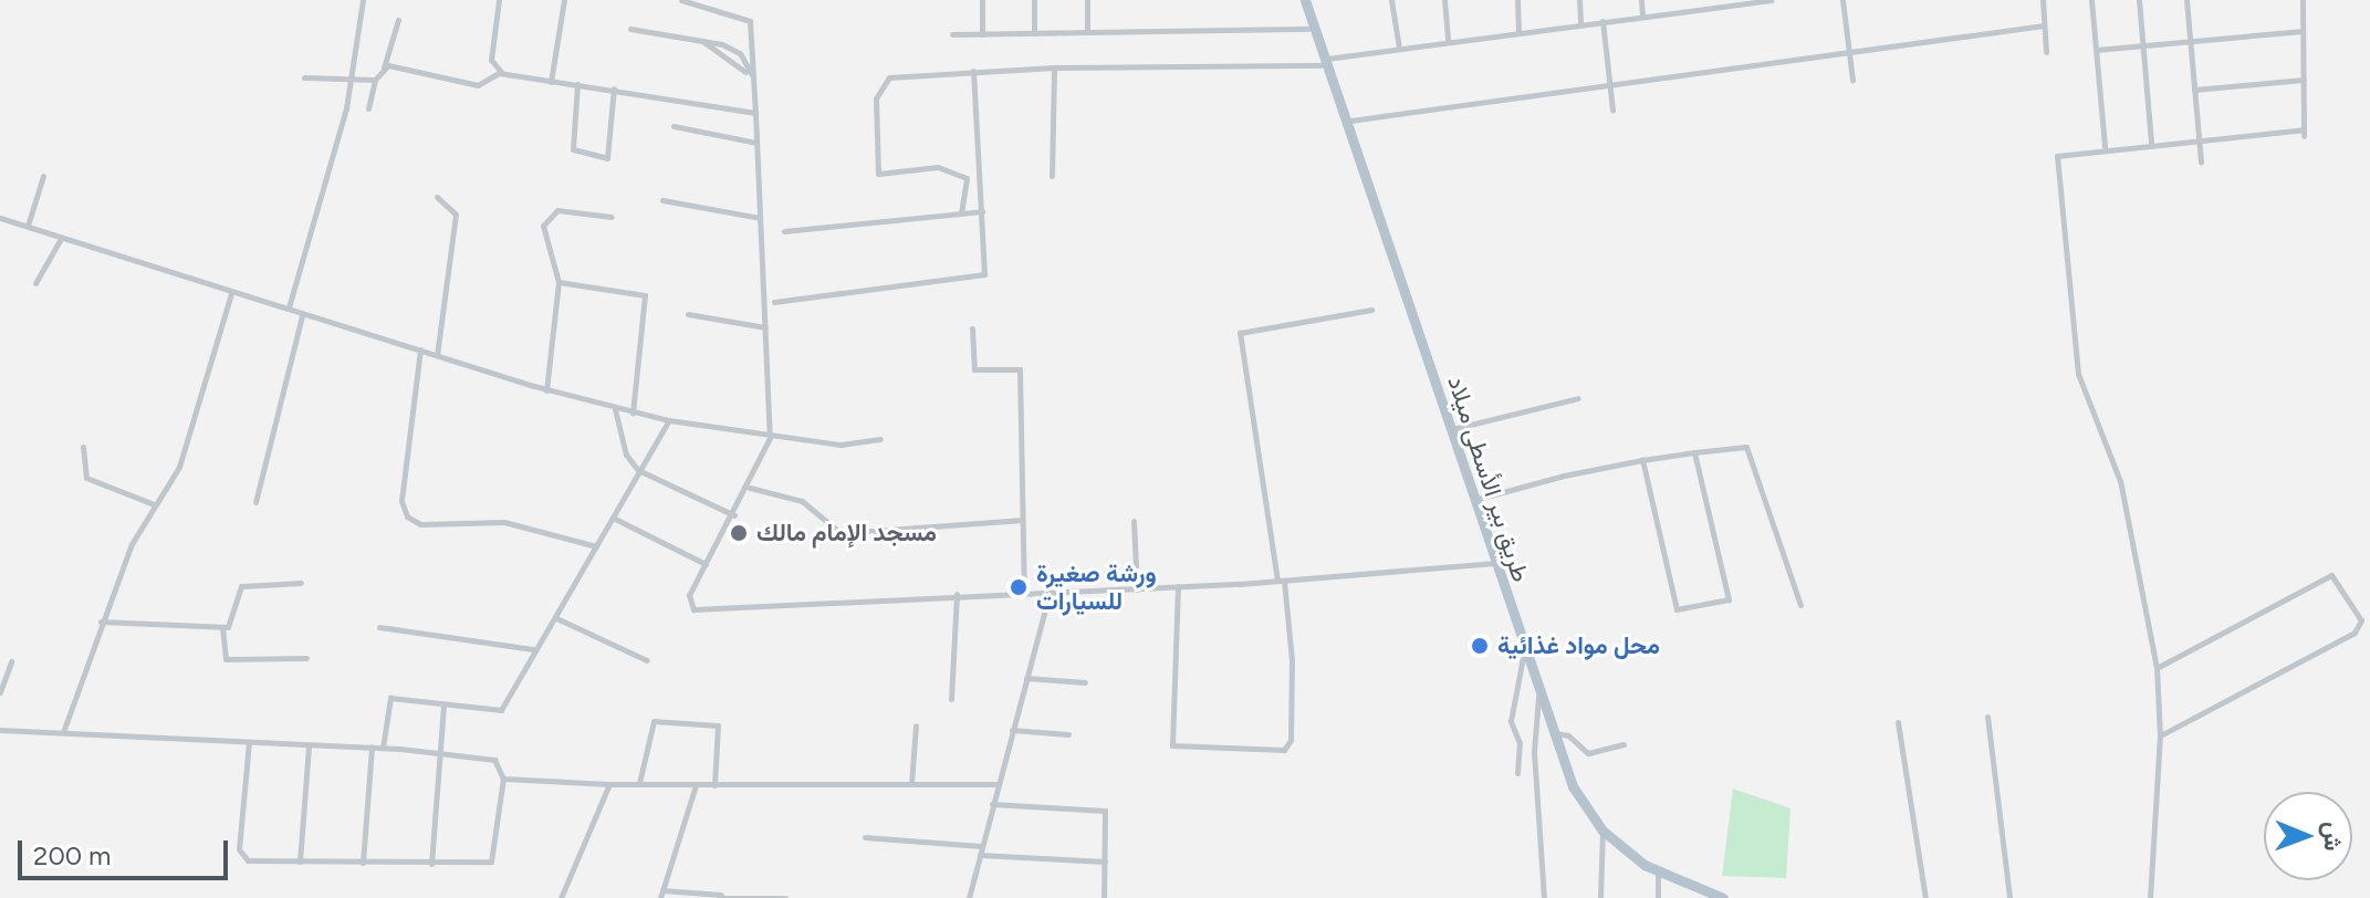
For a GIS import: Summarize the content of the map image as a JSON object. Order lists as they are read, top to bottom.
{
  "streets": {
    "main road": ["طريق بير الأسطى ميلاد"]
  },
  "places": ["مسجد الإمام مالك", "ورشة صغيرة للسيارات", "محل مواد غذائية"],
  "scale_bar": "200 m",
  "north": "right"
}
